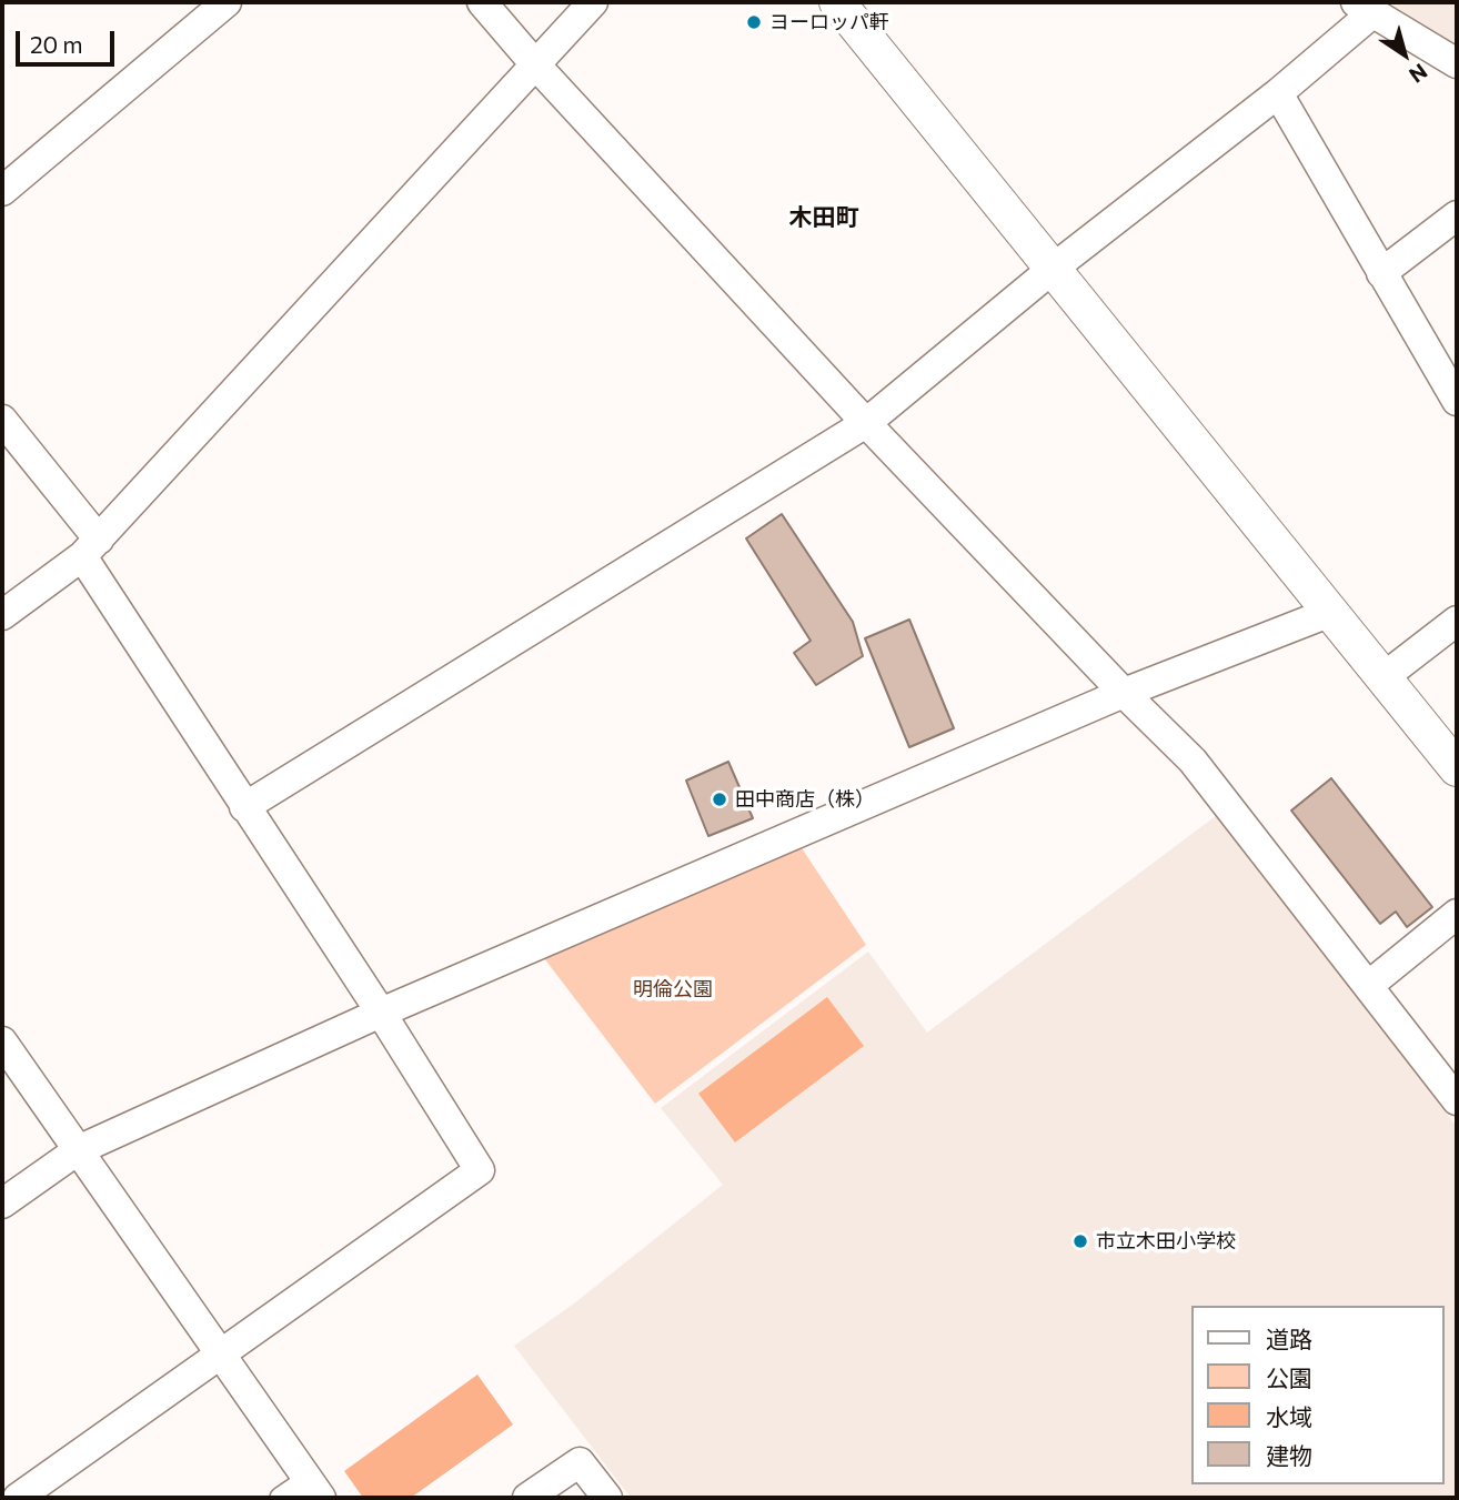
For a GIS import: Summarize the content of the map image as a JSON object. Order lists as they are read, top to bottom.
{
  "districts": ["木田町"],
  "parks": ["明倫公園"],
  "places": ["ヨーロッパ軒", "田中商店（株）", "市立木田小学校"],
  "legend": [
    "道路",
    "公園",
    "水域",
    "建物"
  ],
  "scale_bar": "20 m",
  "north": "bottom right"
}
